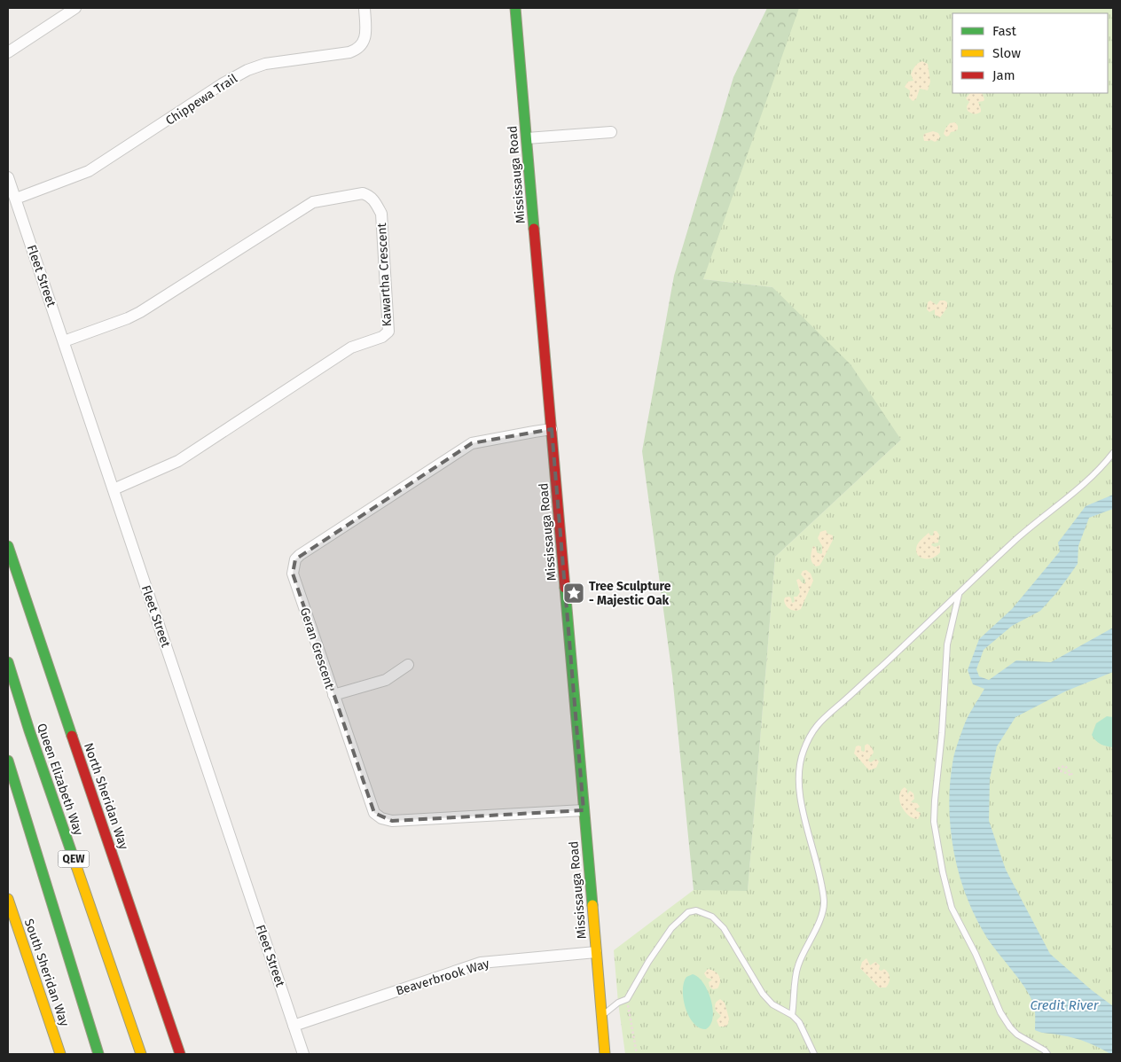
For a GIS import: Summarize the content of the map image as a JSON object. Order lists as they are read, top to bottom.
{
  "streets": {
    "main road": [
      "Mississauga Road",
      "Queen Elizabeth Way",
      "North Sheridan Way",
      "QEW",
      "South Sheridan Way"
    ],
    "street": [
      "Chippewa Trail",
      "Kawartha Crescent",
      "Fleet Street",
      "Geran Crescent",
      "Beaverbrook Way"
    ]
  },
  "crossings": [
    ["Chippewa Trail", "Fleet Street"],
    ["Mississauga Road", "Geran Crescent"],
    ["Mississauga Road", "Beaverbrook Way"],
    ["Kawartha Crescent", "Fleet Street"],
    ["Fleet Street", "Beaverbrook Way"]
  ],
  "water": ["Credit River"],
  "places": {
    "place": ["Tree Sculpture - Majestic Oak"]
  },
  "legend": ["Fast", "Slow", "Jam"]
}
